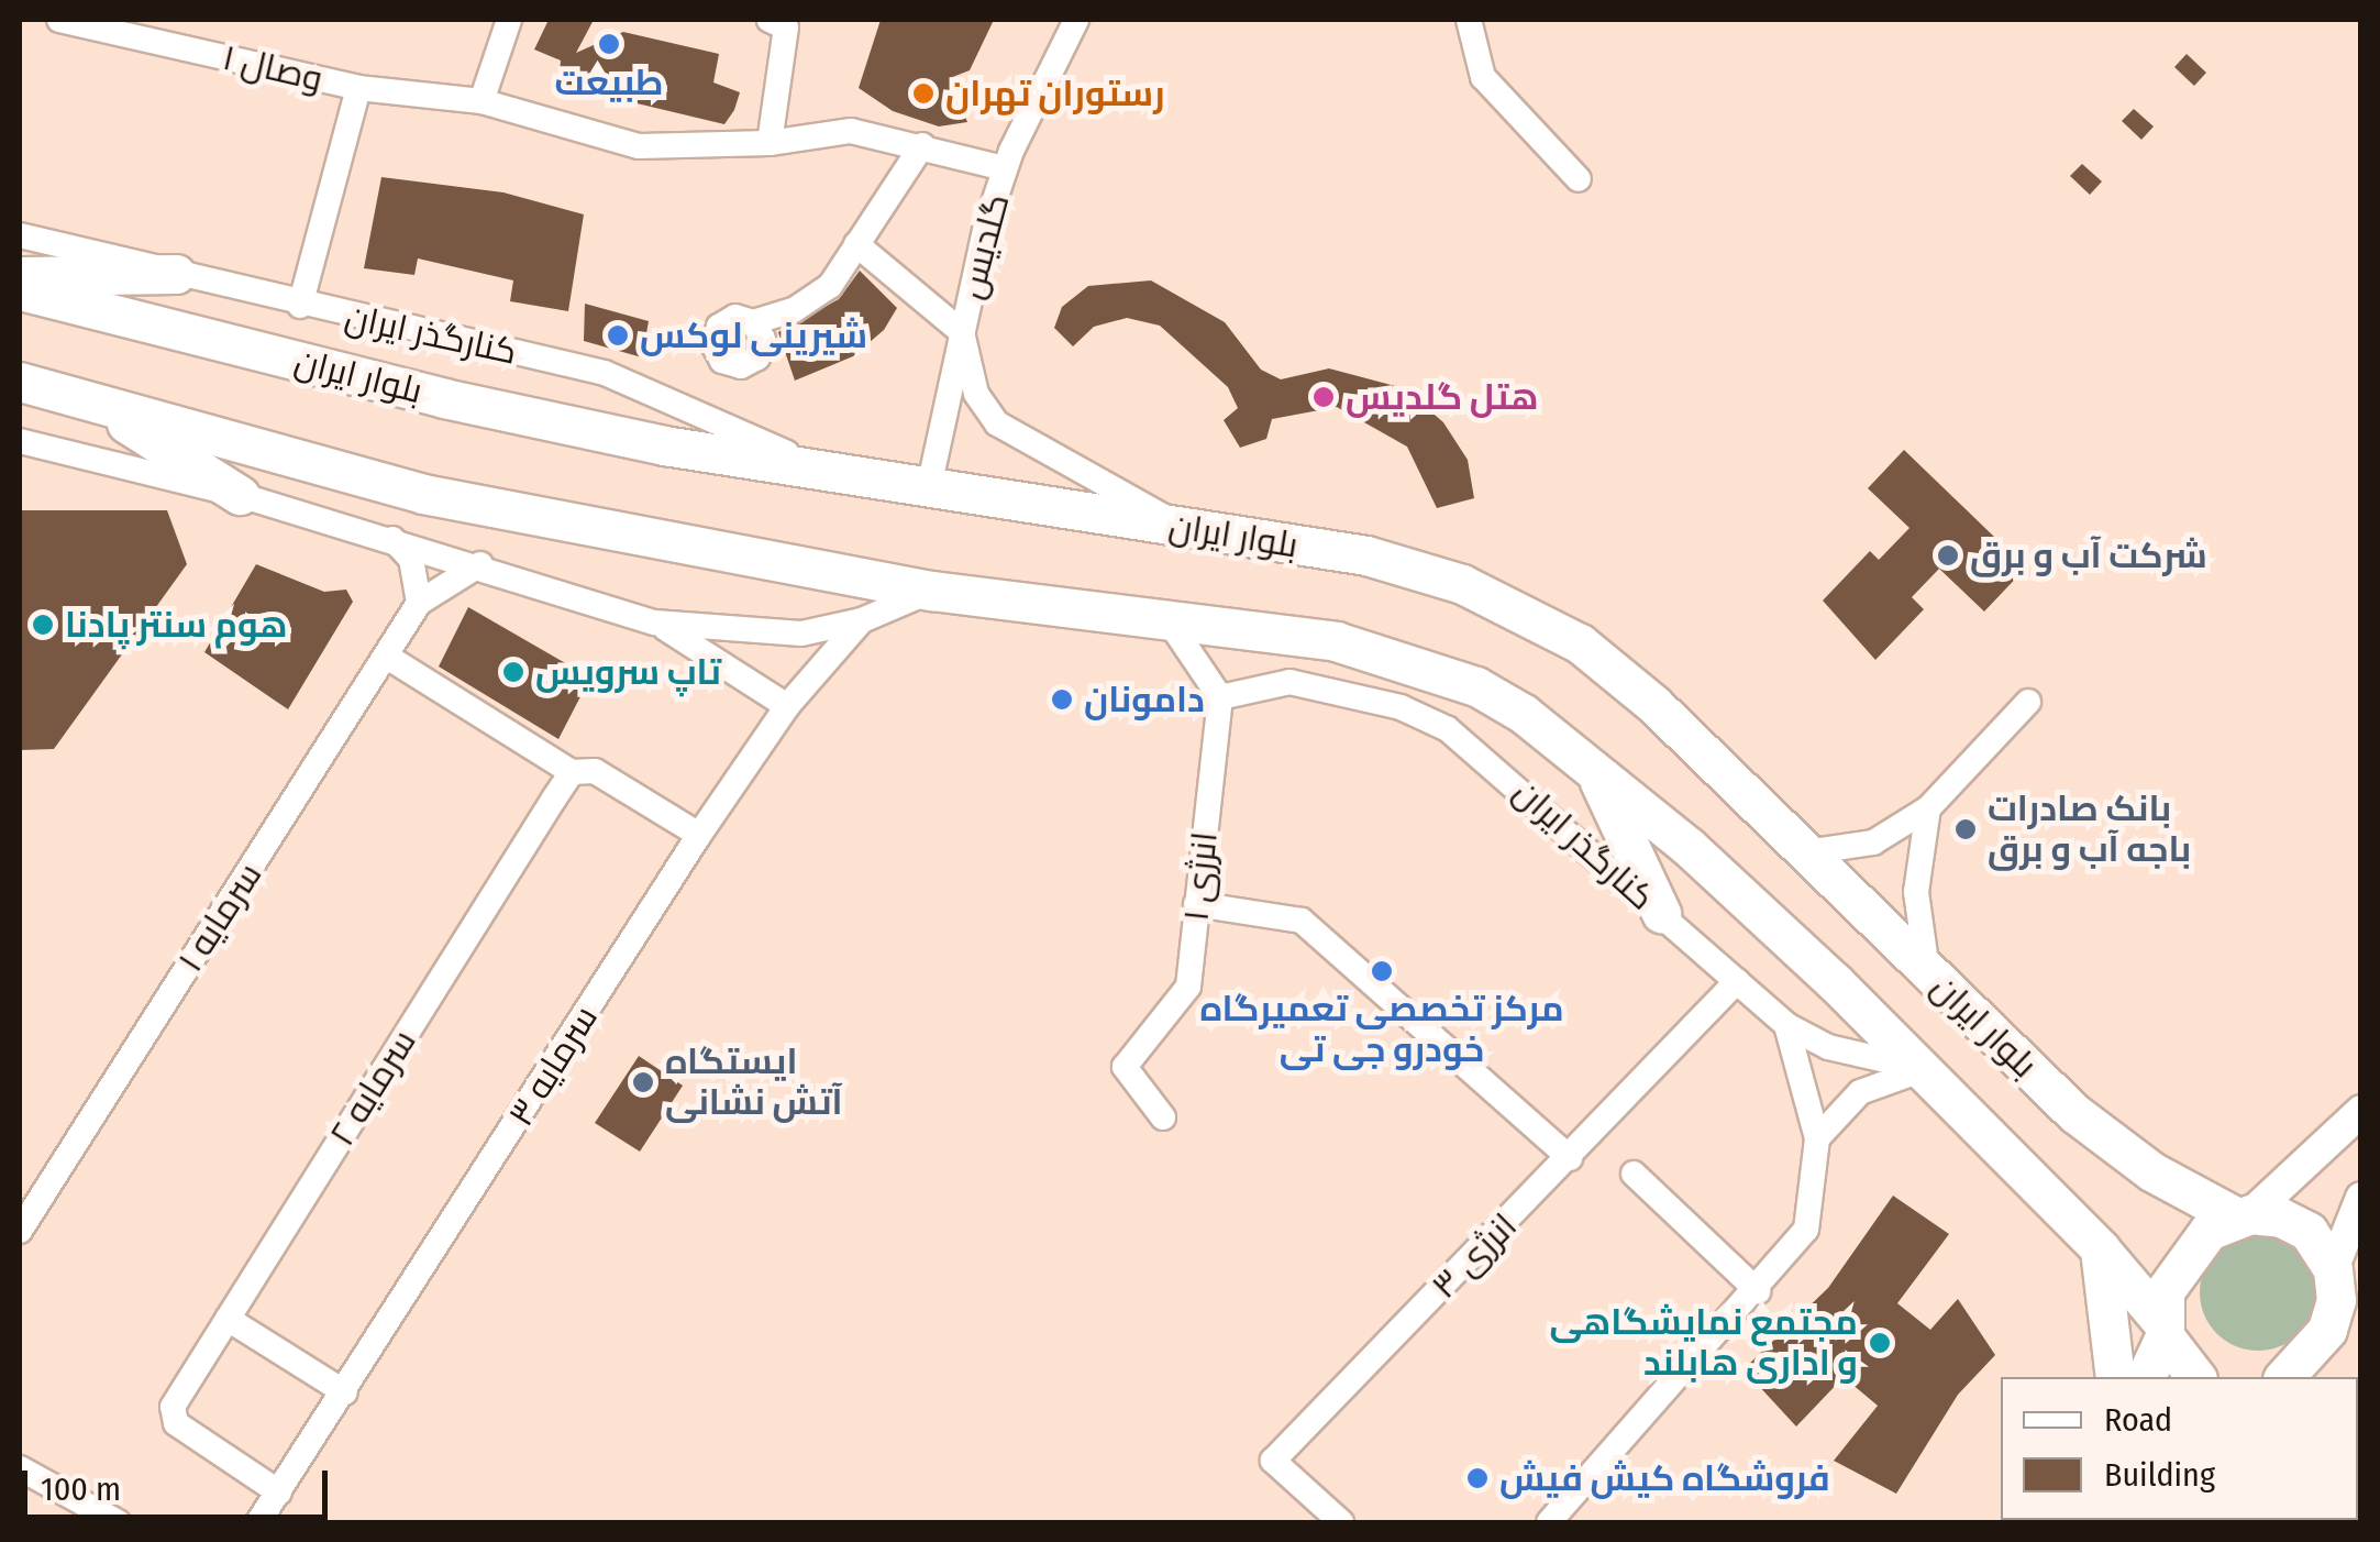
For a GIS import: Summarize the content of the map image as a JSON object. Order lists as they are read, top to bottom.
{
  "streets": {
    "main road": ["بلوار ایران"],
    "street": [
      "وصال ۱",
      "گلدیس",
      "کنارگذر ایران",
      "انرژی ۱",
      "سرمایه ۱",
      "سرمایه ۳",
      "سرمایه ۲",
      "انرژی ۳"
    ]
  },
  "crossings": [
    ["وصال ۱", "گلدیس"],
    ["گلدیس", "بلوار ایران"],
    ["کنارگذر ایران", "بلوار ایران"],
    ["کنارگذر ایران", "انرژی ۱"],
    ["کنارگذر ایران", "انرژی ۳"],
    ["سرمایه ۳", "سرمایه ۲"]
  ],
  "places": [
    "طبیعت",
    "رستوران تهران",
    "شيرينی لوكس",
    "هتل گلدیس",
    "شرکت آب و برق",
    "هوم سنتر پادنا",
    "تاپ سرویس",
    "دامونان",
    "بانک صادرات باجه آب و برق",
    "مرکز تخصصی تعمیرگاه خودرو جی تی",
    "ایستگاه آتش نشانی",
    "مجتمع نمایشگاهی و اداری هابلند",
    "فروشگاه کیش فیش"
  ],
  "legend": ["Road", "Building"],
  "scale_bar": "100 m"
}
